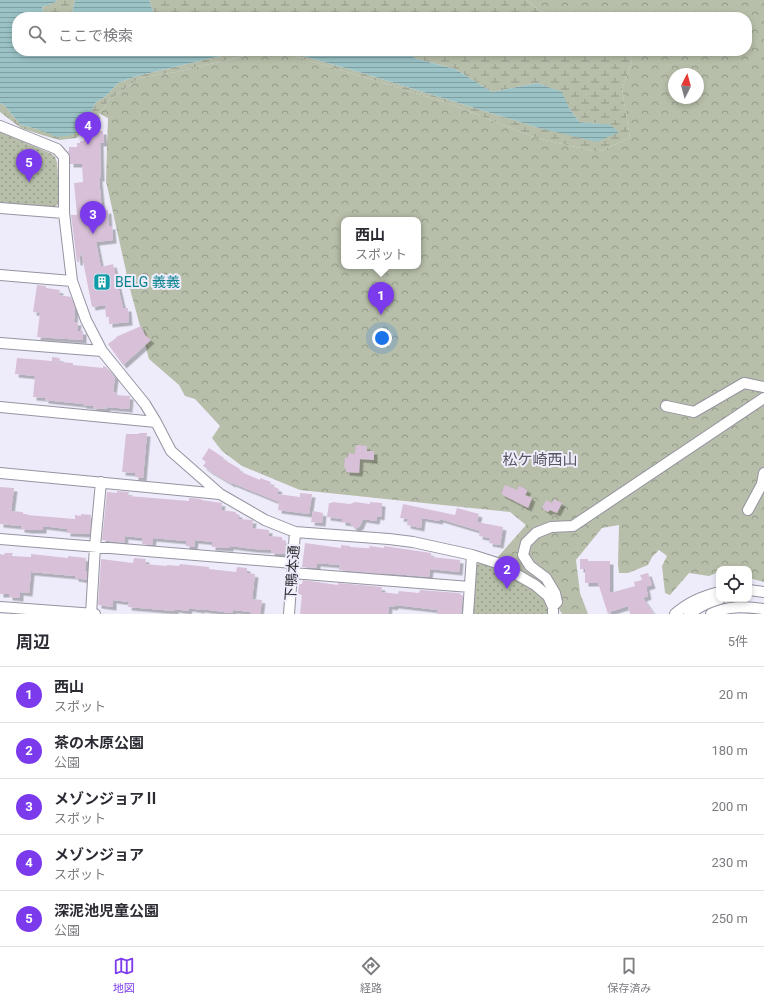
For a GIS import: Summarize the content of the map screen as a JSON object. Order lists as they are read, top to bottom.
{
  "streets": {
    "street": ["下鴨本通"]
  },
  "districts": ["松ケ崎西山"],
  "places": {
    "building": ["BELG 義義"]
  },
  "north": "top",
  "page": {
    "search": "ここで検索",
    "pins": [
      "4",
      "5",
      "3",
      "1",
      "2"
    ],
    "popup": ["西山", "スポット"],
    "heading": ["周辺", "5件"],
    "list": [
      {
        "mark": "1",
        "name": "西山",
        "note": "スポット",
        "value": "20 m"
      },
      {
        "mark": "2",
        "name": "茶の木原公園",
        "note": "公園",
        "value": "180 m"
      },
      {
        "mark": "3",
        "name": "メゾンジョアⅡ",
        "note": "スポット",
        "value": "200 m"
      },
      {
        "mark": "4",
        "name": "メゾンジョア",
        "note": "スポット",
        "value": "230 m"
      },
      {
        "mark": "5",
        "name": "深泥池児童公園",
        "note": "公園",
        "value": "250 m"
      }
    ],
    "nav": ["地図", "経路", "保存済み"]
  }
}
